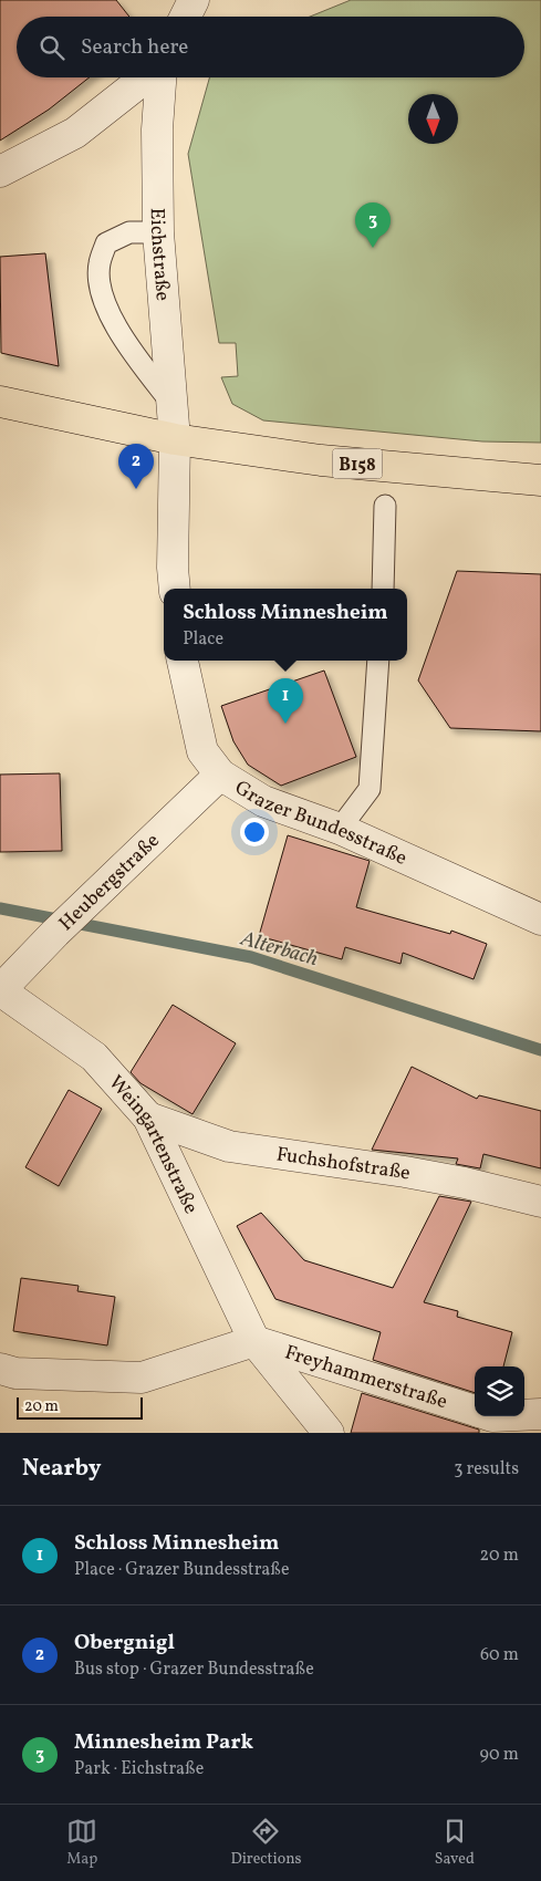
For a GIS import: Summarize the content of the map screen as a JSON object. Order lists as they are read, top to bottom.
{
  "streets": {
    "main road": ["B158"],
    "street": [
      "Eichstraße",
      "Grazer Bundesstraße",
      "Heubergstraße",
      "Weingartenstraße",
      "Fuchshofstraße",
      "Freyhammerstraße"
    ]
  },
  "crossings": [
    ["Eichstraße", "B158"],
    ["Grazer Bundesstraße", "Heubergstraße"],
    ["Heubergstraße", "Weingartenstraße"],
    ["Weingartenstraße", "Fuchshofstraße"],
    ["Weingartenstraße", "Freyhammerstraße"]
  ],
  "water": ["Alterbach"],
  "scale_bar": "20 m",
  "north": "bottom",
  "page": {
    "search": "Search here",
    "pins": ["3", "2", "1"],
    "popup": ["Schloss Minnesheim", "Place"],
    "scale": "20 m",
    "heading": ["Nearby", "3 results"],
    "list": [
      {
        "mark": "1",
        "name": "Schloss Minnesheim",
        "note": "Place · Grazer Bundesstraße",
        "value": "20 m"
      },
      {
        "mark": "2",
        "name": "Obergnigl",
        "note": "Bus stop · Grazer Bundesstraße",
        "value": "60 m"
      },
      {
        "mark": "3",
        "name": "Minnesheim Park",
        "note": "Park · Eichstraße",
        "value": "90 m"
      }
    ],
    "nav": ["Map", "Directions", "Saved"]
  }
}
